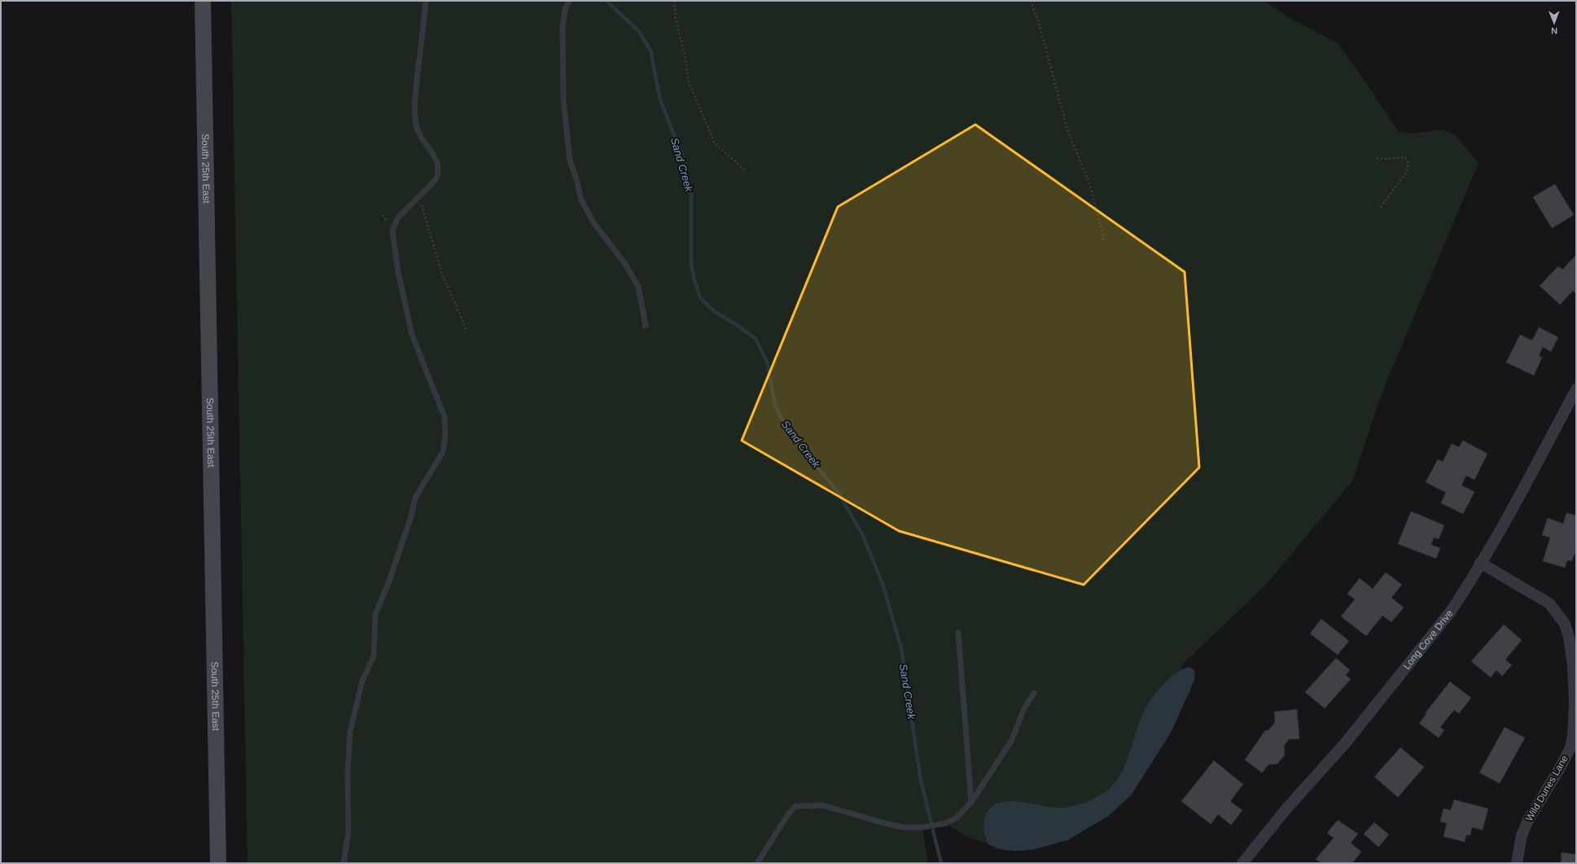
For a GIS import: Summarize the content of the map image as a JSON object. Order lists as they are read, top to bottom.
{
  "streets": {
    "main road": ["South 25th East"],
    "street": ["Long Cove Drive", "Wild Dunes Lane"]
  },
  "crossings": [
    ["Long Cove Drive", "Wild Dunes Lane"]
  ],
  "water": ["Sand Creek"],
  "north": "bottom"
}
